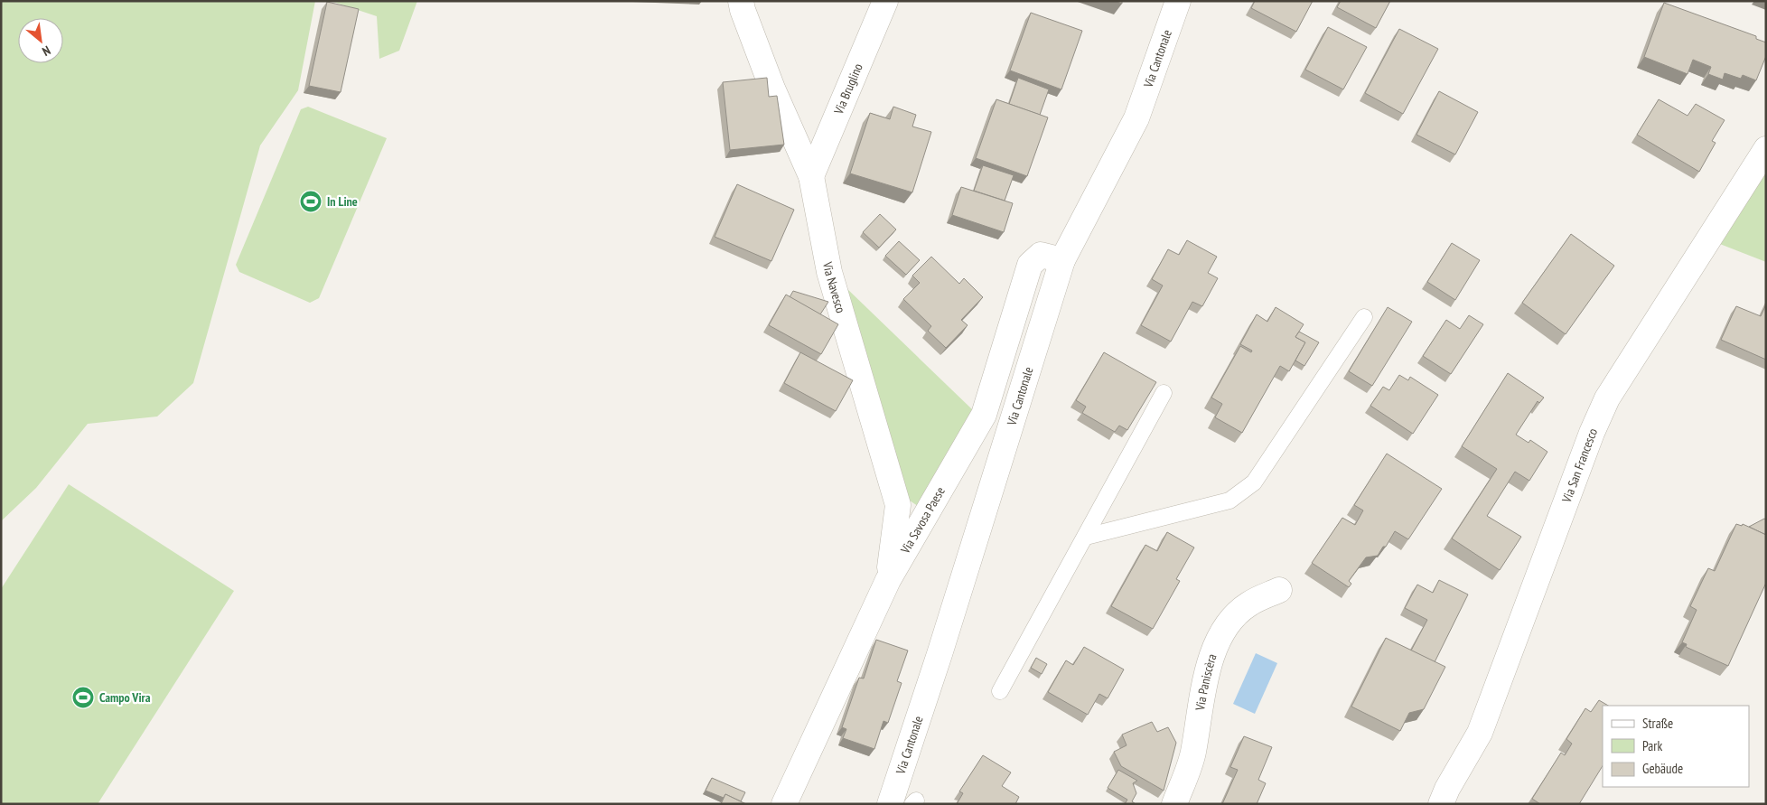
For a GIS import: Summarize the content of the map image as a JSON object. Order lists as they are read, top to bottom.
{
  "streets": {
    "street": [
      "Via Cantonale",
      "Via Bruglino",
      "Via Navesco",
      "Via San Francesco",
      "Via Savosa Paese",
      "Via Paniscèra"
    ]
  },
  "crossings": [
    ["Via Cantonale", "Via Savosa Paese"],
    ["Via Bruglino", "Via Navesco"],
    ["Via Navesco", "Via Savosa Paese"]
  ],
  "places": {
    "sports": ["In Line", "Campo Vira"]
  },
  "legend": ["Straße", "Park", "Gebäude"],
  "north": "bottom right"
}
